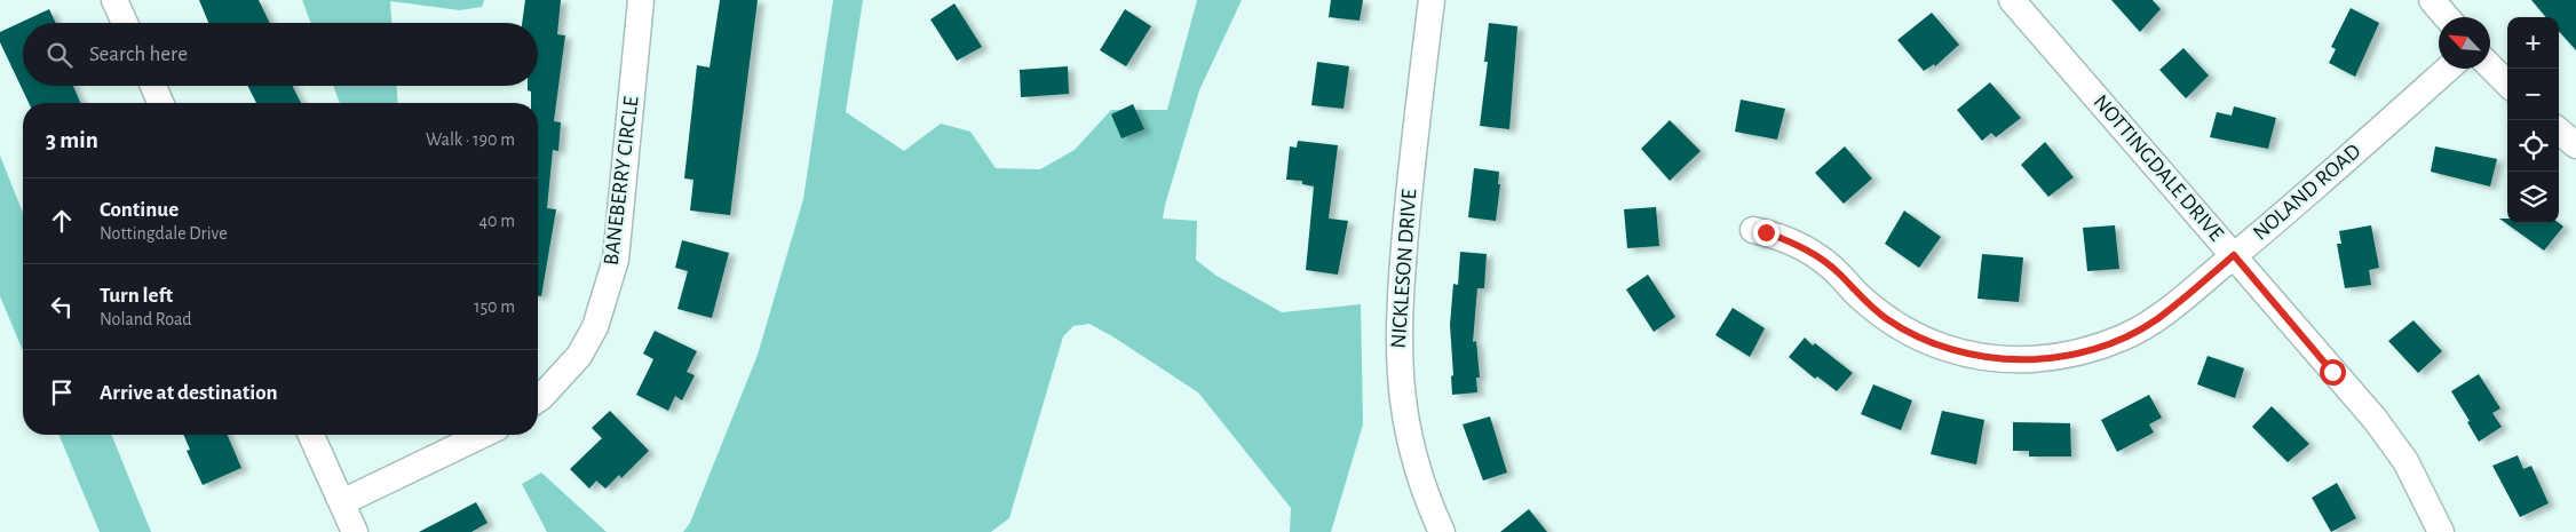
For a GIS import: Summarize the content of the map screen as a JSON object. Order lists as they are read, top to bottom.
{
  "streets": {
    "street": [
      "NOTTINGDALE DRIVE",
      "BANEBERRY CIRCLE",
      "NOLAND ROAD",
      "NICKLESON DRIVE"
    ]
  },
  "crossings": [
    ["NOTTINGDALE DRIVE", "NOLAND ROAD"]
  ],
  "north": "top left",
  "page": {
    "map_buttons": ["+", "−"],
    "search": "Search here",
    "heading": ["3 min", "Walk · 190 m"],
    "list": [
      ["Continue", "Nottingdale Drive", "40 m"],
      ["Turn left", "Noland Road", "150 m"],
      "Arrive at destination"
    ]
  }
}
